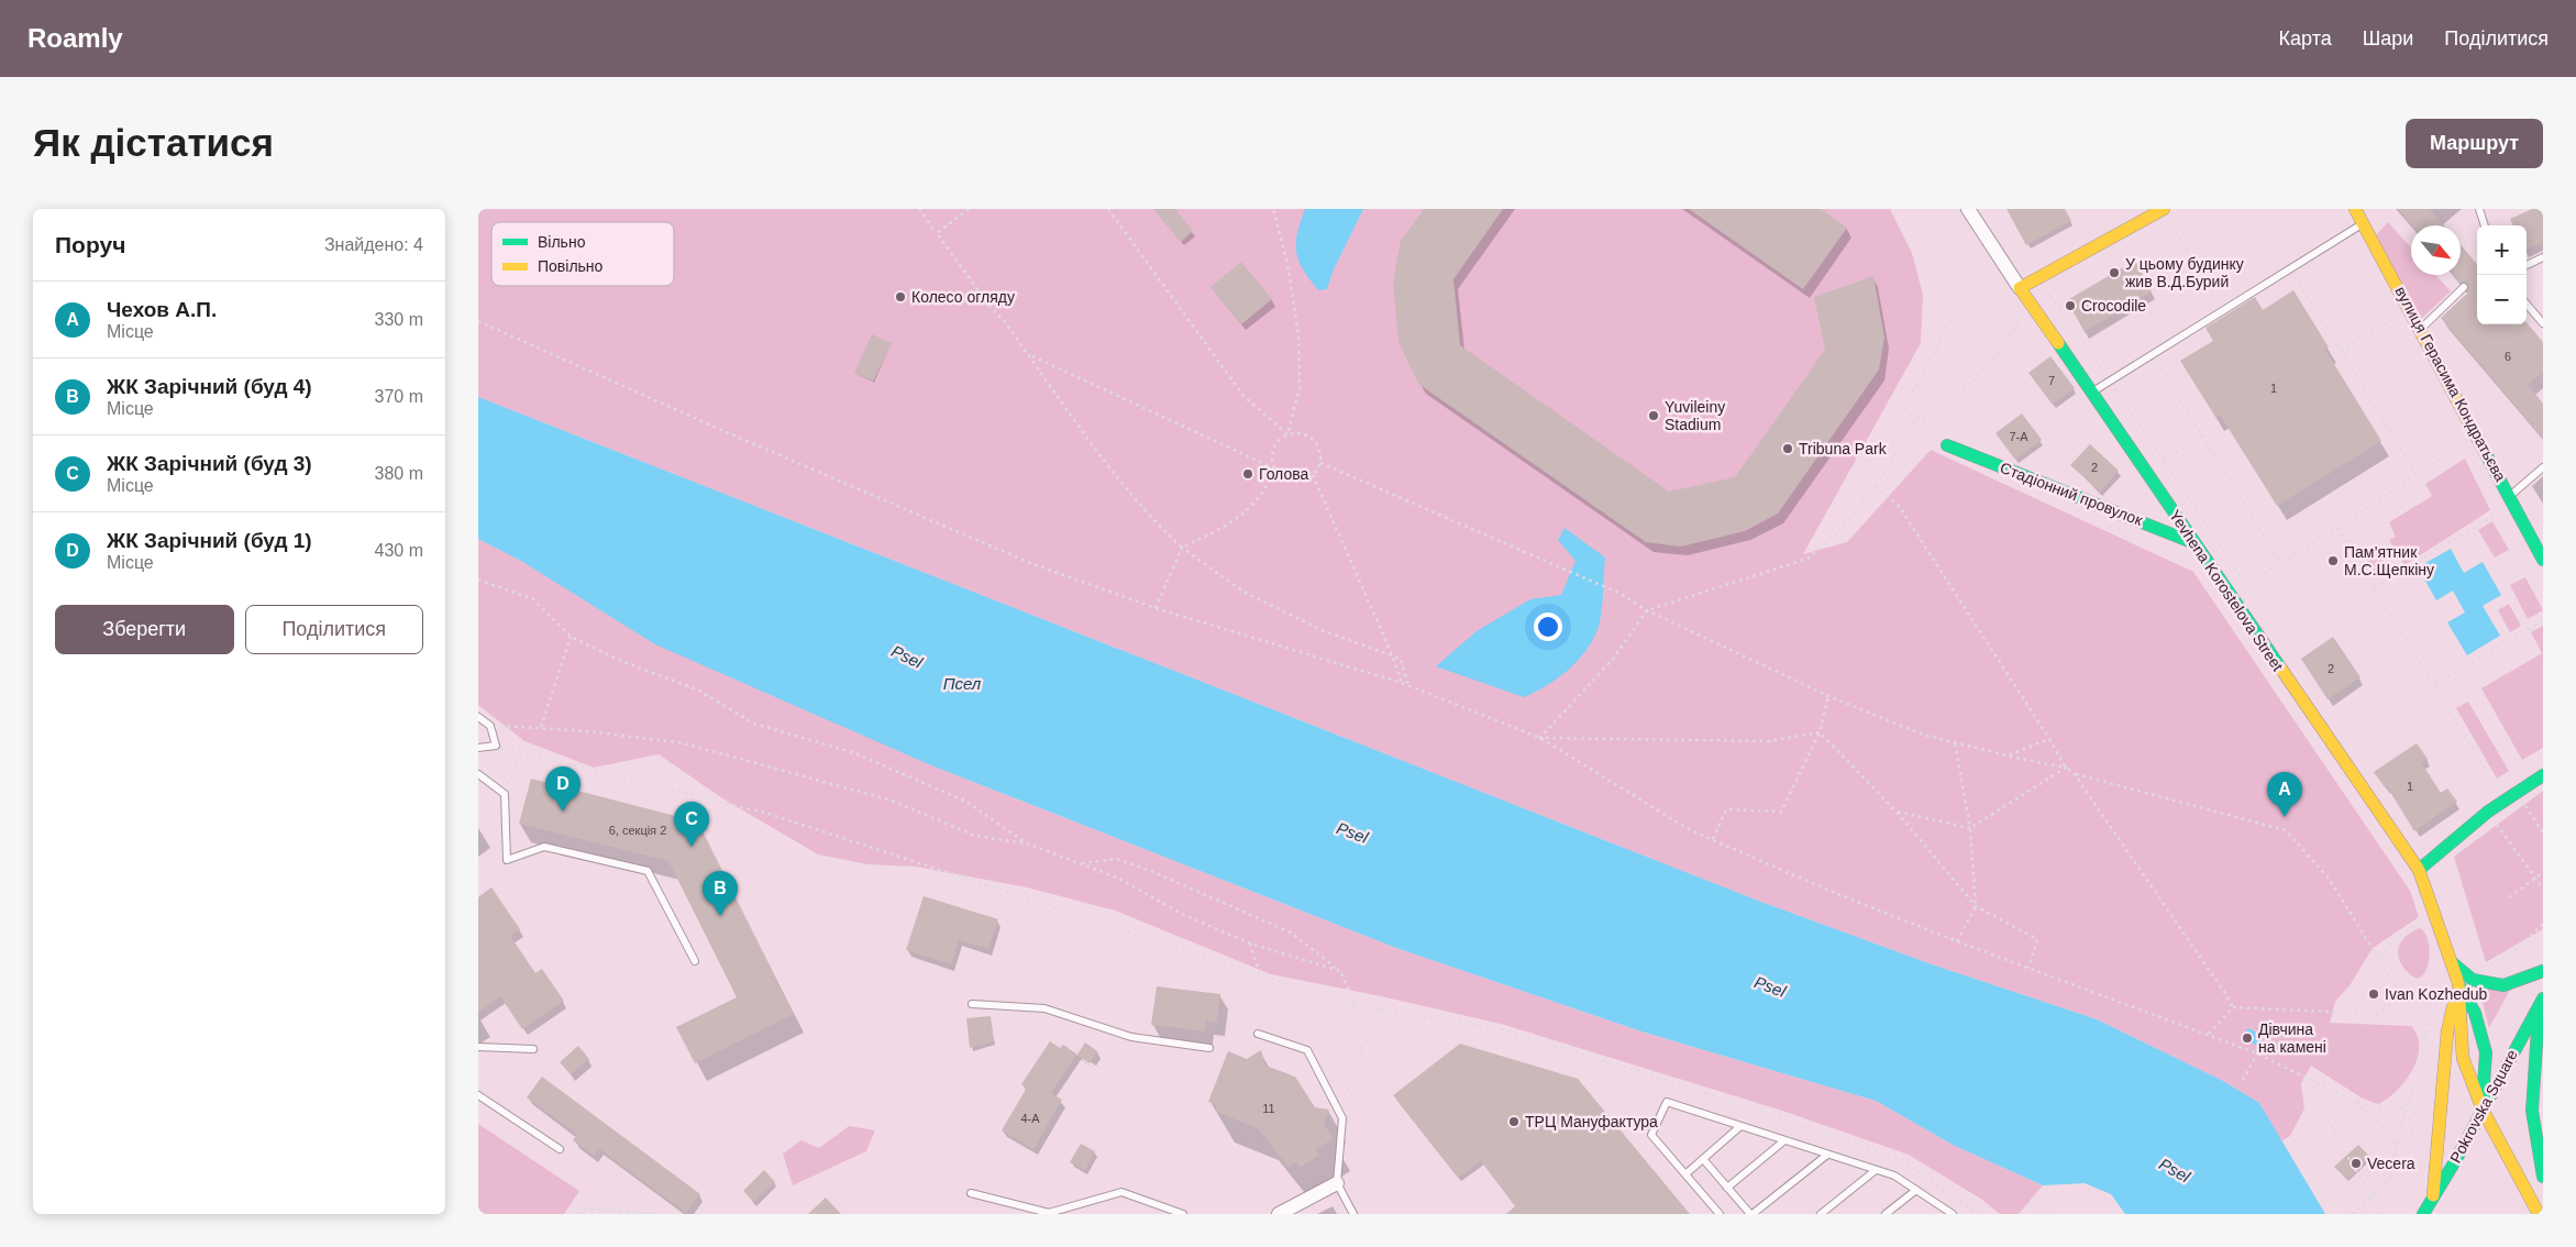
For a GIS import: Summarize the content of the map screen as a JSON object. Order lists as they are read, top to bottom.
{
  "streets": {
    "street": [
      "вулиця Герасима Кондратьєва",
      "Стадіонний провулок",
      "Yevhena Korostelova Street",
      "Pokrovska Square"
    ]
  },
  "crossings": [
    ["Стадіонний провулок", "Yevhena Korostelova Street"]
  ],
  "water": ["Psel", "Псел"],
  "places": [
    "У цьому будинку жив В.Д.Бурий",
    "Колесо огляду",
    "Crocodile",
    "Yuvileiny Stadium",
    "Tribuna Park",
    "Голова",
    "Пам’ятник М.С.Щепкіну",
    "Ivan Kozhedub",
    "Дівчина на камені",
    "ТРЦ Мануфактура",
    "Vecera"
  ],
  "house_numbers": [
    "6",
    "7",
    "1",
    "7-А",
    "2",
    "2",
    "1",
    "6, секція 2",
    "11",
    "4-А"
  ],
  "legend": ["Вільно", "Повільно"],
  "north": "bottom right",
  "page": {
    "header": "Roamly",
    "nav": ["Карта", "Шари", "Поділитися"],
    "buttons": [
      "Маршрут",
      ["Зберегти", "Поділитися"]
    ],
    "title": "Як дістатися",
    "heading": ["Поруч", "Знайдено: 4"],
    "map_buttons": ["+", "−"],
    "list": [
      {
        "mark": "A",
        "name": "Чехов А.П.",
        "note": "Місце",
        "value": "330 m"
      },
      {
        "mark": "B",
        "name": "ЖК Зарічний (буд 4)",
        "note": "Місце",
        "value": "370 m"
      },
      {
        "mark": "C",
        "name": "ЖК Зарічний (буд 3)",
        "note": "Місце",
        "value": "380 m"
      },
      {
        "mark": "D",
        "name": "ЖК Зарічний (буд 1)",
        "note": "Місце",
        "value": "430 m"
      }
    ],
    "pins": [
      "D",
      "A",
      "C",
      "B"
    ]
  }
}
